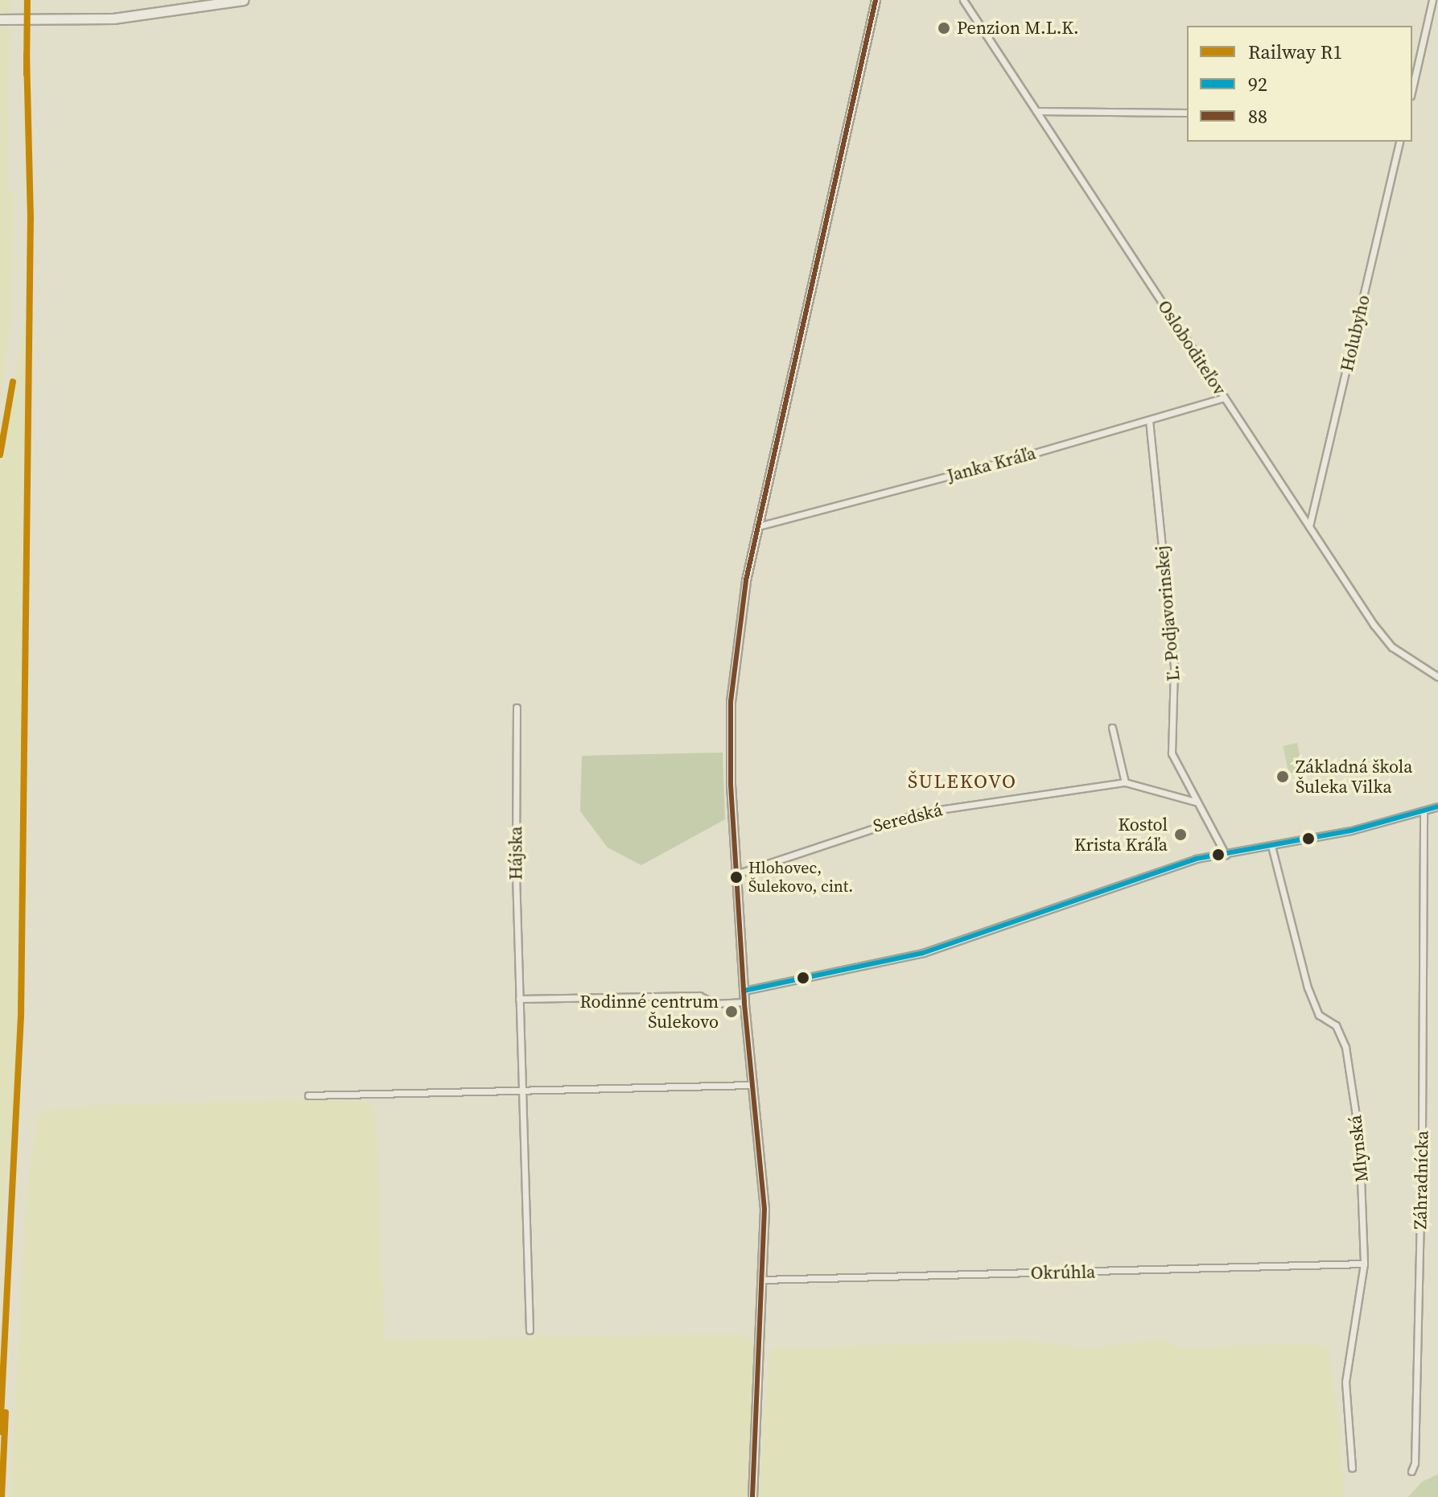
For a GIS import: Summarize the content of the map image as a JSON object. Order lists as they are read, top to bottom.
{
  "streets": {
    "street": [
      "Holubyho",
      "Osloboditeľov",
      "Janka Kráľa",
      "Ľ. Podjavorinskej",
      "Seredská",
      "Hájska",
      "Mlynská",
      "Záhradnícka",
      "Okrúhla"
    ]
  },
  "crossings": [
    ["Holubyho", "Osloboditeľov"],
    ["Osloboditeľov", "Janka Kráľa"],
    ["Janka Kráľa", "Ľ. Podjavorinskej"],
    ["Mlynská", "Okrúhla"]
  ],
  "districts": ["ŠULEKOVO"],
  "places": [
    "Penzion M.L.K.",
    "Základná škola Šuleka Vilka",
    "Kostol Krista Kráľa",
    "Hlohovec, Šulekovo, cint.",
    "Rodinné centrum Šulekovo"
  ],
  "lines": ["rail line R1", "transit line 88", "transit line 92"],
  "legend": ["Railway R1", "92", "88"]
}
